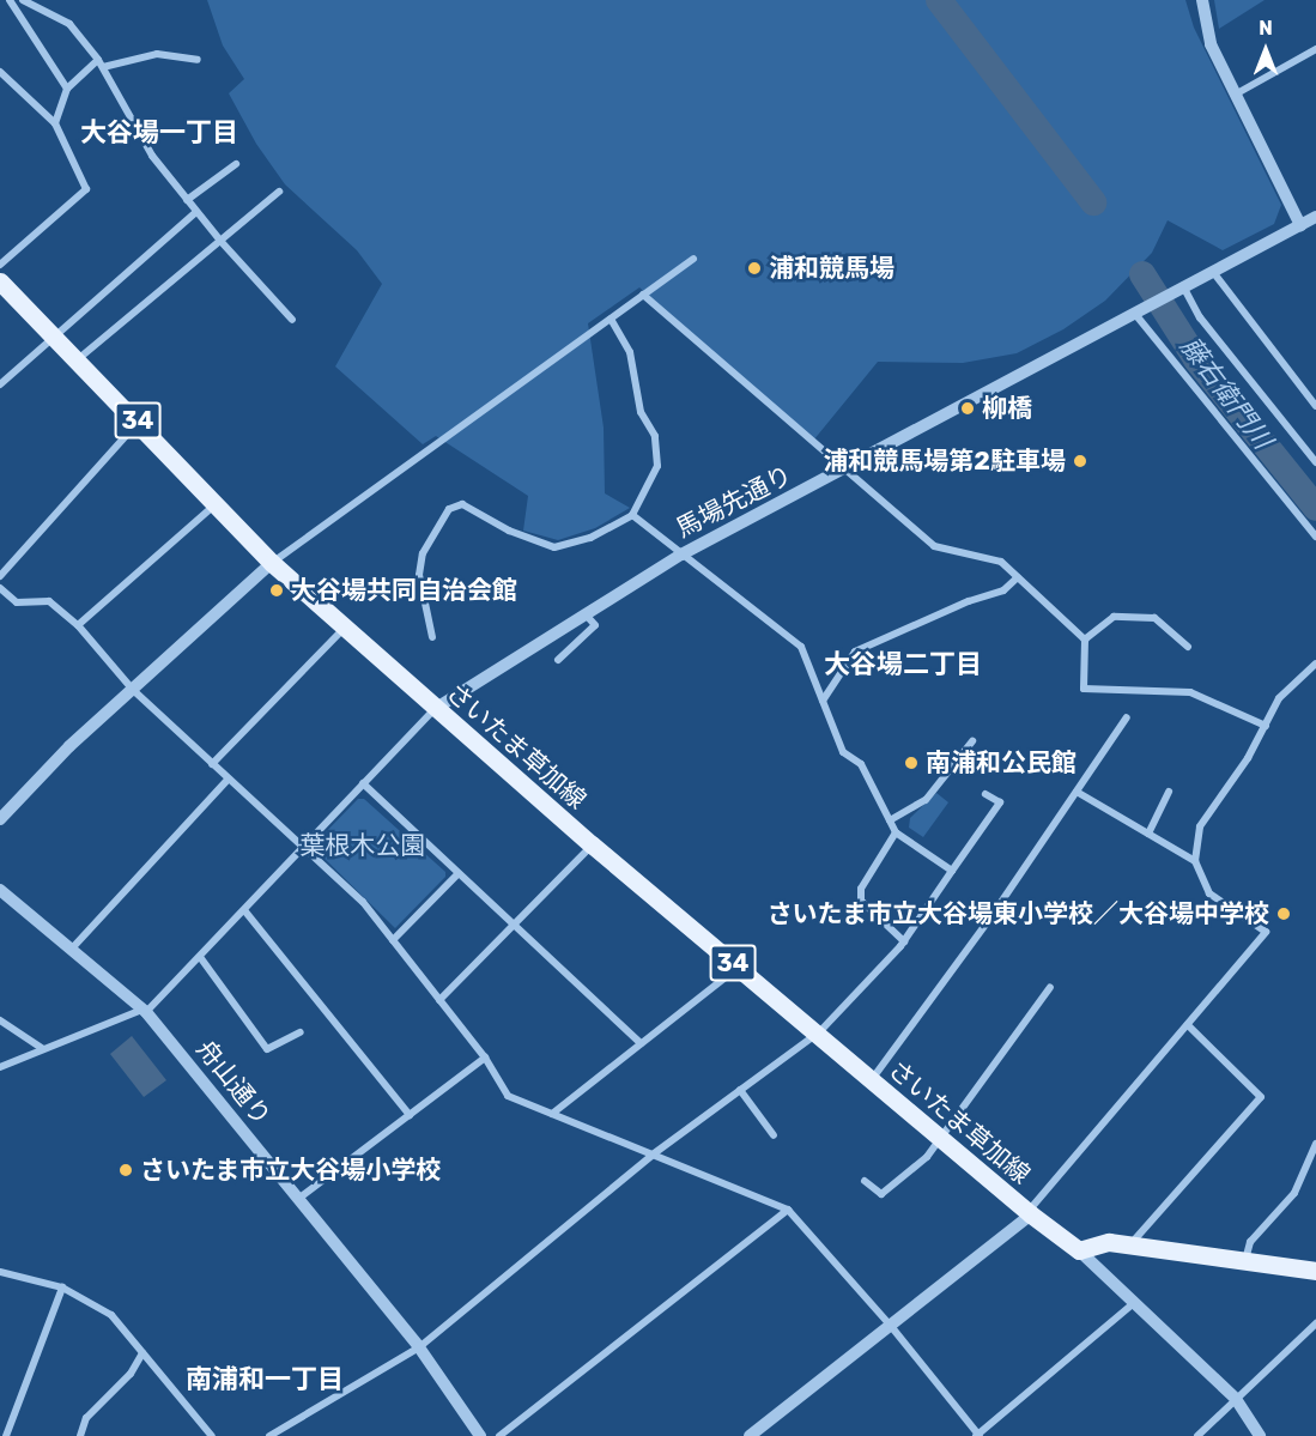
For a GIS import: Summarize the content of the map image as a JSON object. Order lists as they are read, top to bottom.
{
  "streets": {
    "main road": ["34", "さいたま草加線"],
    "street": ["馬場先通り", "舟山通り"]
  },
  "crossings": [
    ["34", "さいたま草加線"],
    ["馬場先通り", "さいたま草加線"]
  ],
  "districts": ["大谷場一丁目", "大谷場二丁目", "南浦和一丁目"],
  "water": ["藤右衛門川"],
  "parks": ["葉根木公園"],
  "places": [
    "浦和競馬場",
    "柳橋",
    "浦和競馬場第2駐車場",
    "大谷場共同自治会館",
    "南浦和公民館",
    "さいたま市立大谷場東小学校／大谷場中学校",
    "さいたま市立大谷場小学校"
  ],
  "north": "top"
}
